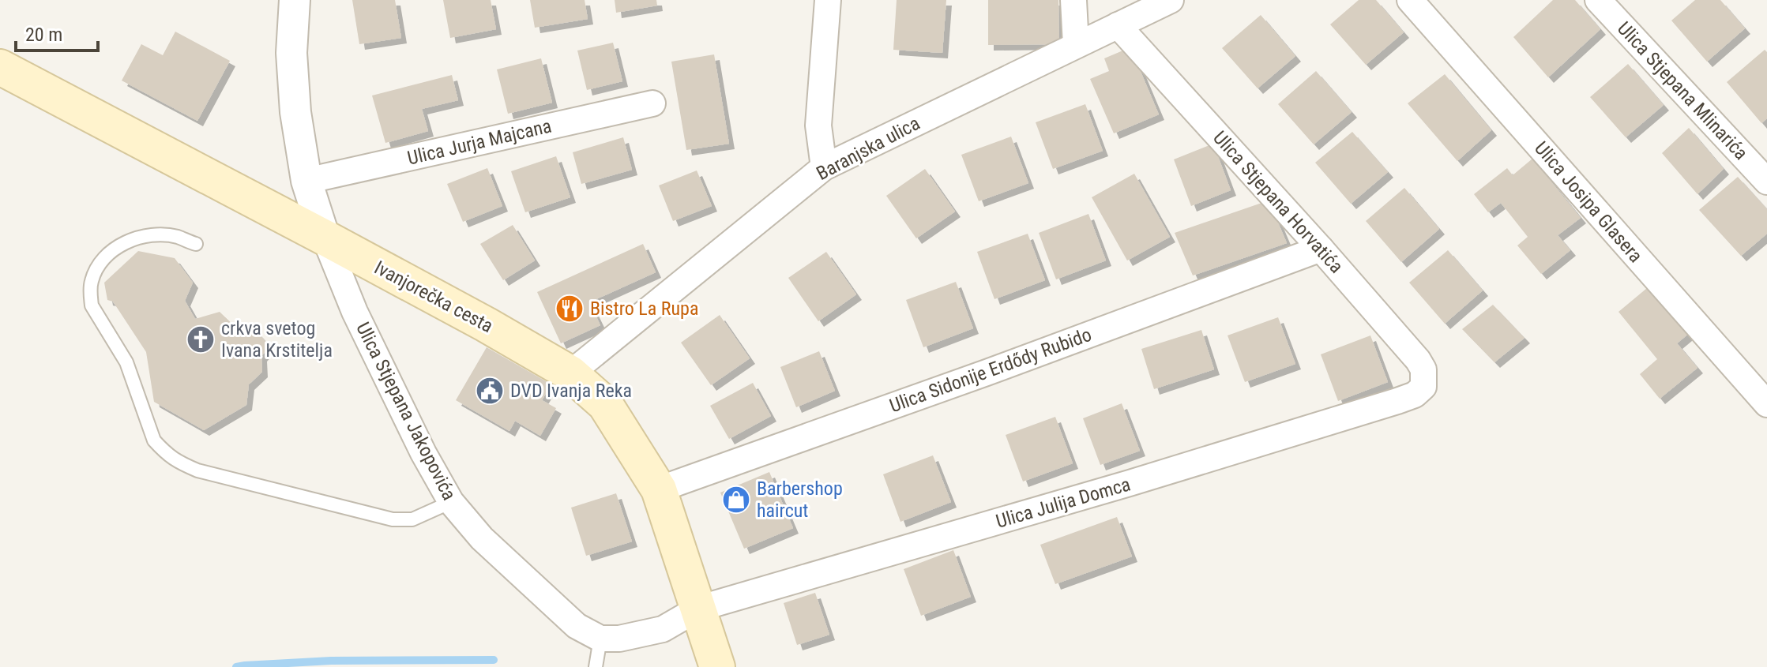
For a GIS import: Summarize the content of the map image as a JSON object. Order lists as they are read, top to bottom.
{
  "streets": {
    "main road": ["Ivanjorečka cesta"],
    "street": [
      "Ulica Stjepana Mlinarića",
      "Ulica Jurja Majcana",
      "Baranjska ulica",
      "Ulica Stjepana Horvatića",
      "Ulica Josipa Glasera",
      "Ulica Sidonije Erdődy Rubido",
      "Ulica Stjepana Jakopovića",
      "Ulica Julija Domca"
    ]
  },
  "crossings": [
    ["Baranjska ulica", "Ulica Stjepana Horvatića"],
    ["Baranjska ulica", "Ivanjorečka cesta"],
    ["Ulica Stjepana Horvatića", "Ulica Sidonije Erdődy Rubido"],
    ["Ulica Stjepana Horvatića", "Ulica Julija Domca"],
    ["Ivanjorečka cesta", "Ulica Sidonije Erdődy Rubido"],
    ["Ivanjorečka cesta", "Ulica Stjepana Jakopovića"],
    ["Ivanjorečka cesta", "Ulica Julija Domca"],
    ["Ulica Stjepana Jakopovića", "Ulica Julija Domca"]
  ],
  "places": {
    "restaurant": ["Bistro La Rupa"],
    "church": ["crkva svetog Ivana Krstitelja"],
    "public building": ["DVD Ivanja Reka"],
    "shop": ["Barbershop haircut"]
  },
  "scale_bar": "20 m"
}
